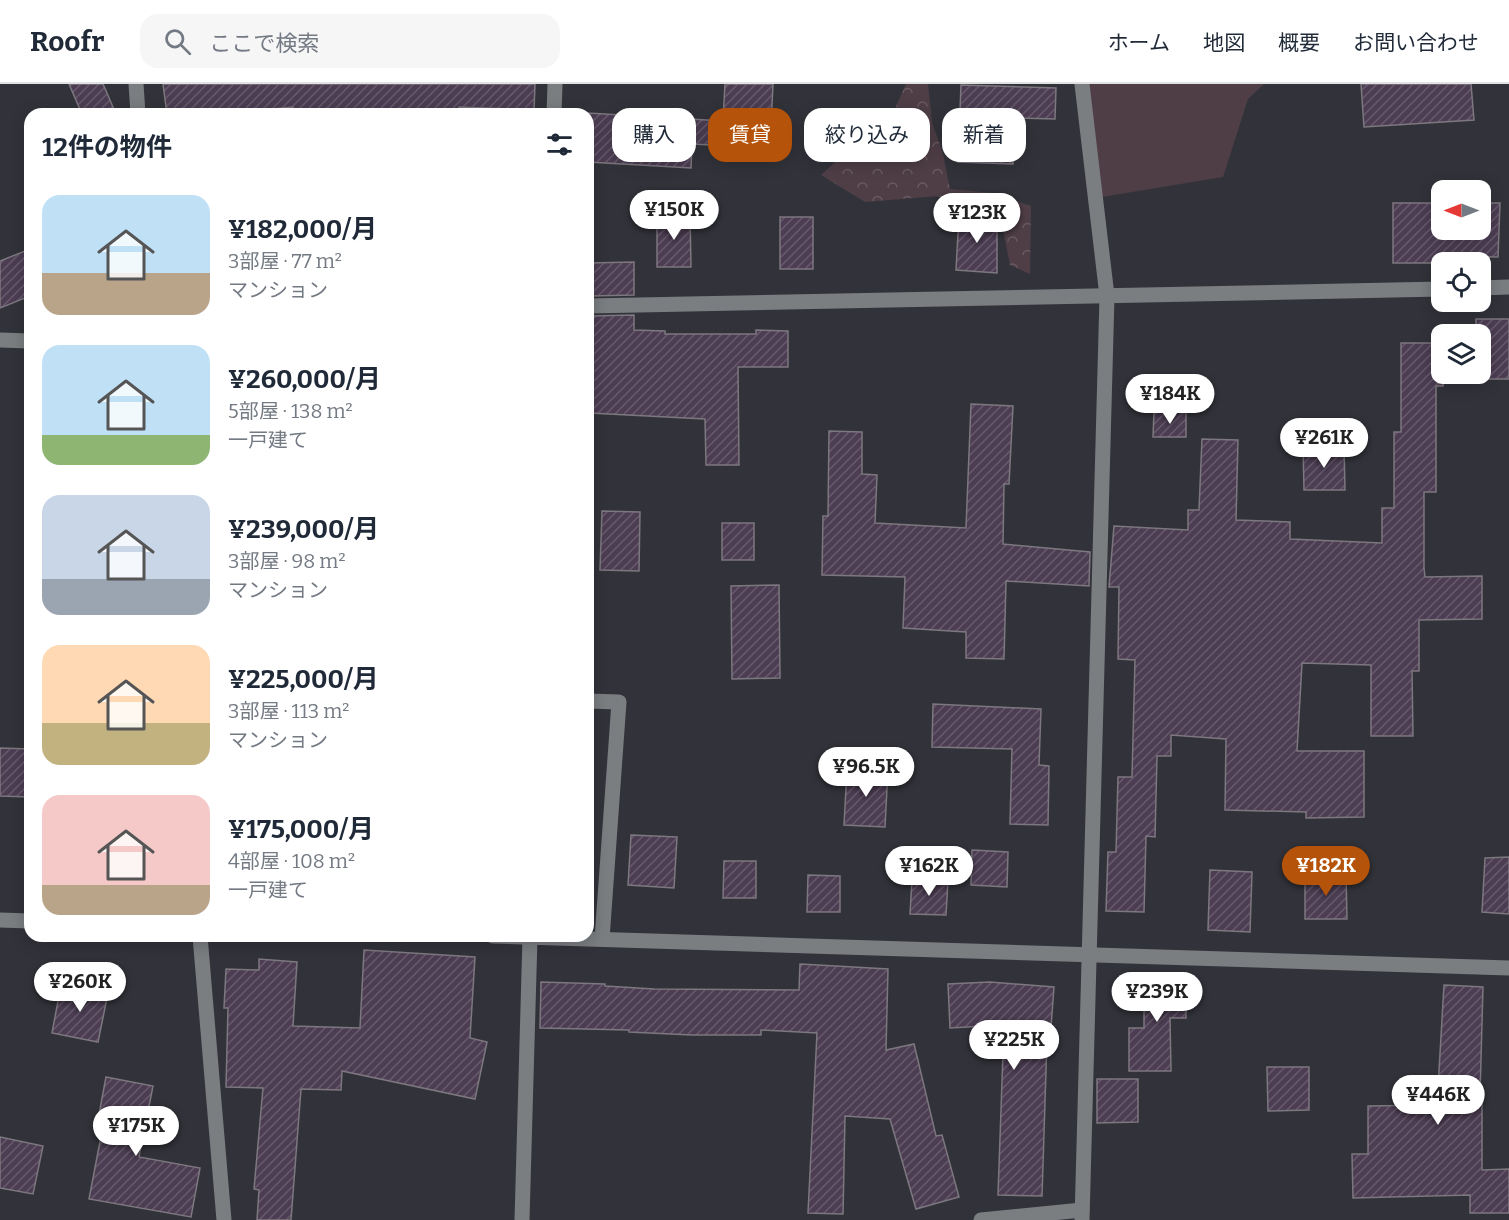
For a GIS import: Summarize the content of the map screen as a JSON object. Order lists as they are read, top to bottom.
{
  "north": "left",
  "page": {
    "header": "Roofr",
    "search": "ここで検索",
    "nav": [
      "ホーム",
      "地図",
      "概要",
      "お問い合わせ"
    ],
    "chip": [
      "購入",
      "賃貸",
      "絞り込み",
      "新着"
    ],
    "heading": "12件の物件",
    "list": [
      {
        "name": "¥182,000/月",
        "note": "3部屋 · 77 m² · マンション"
      },
      {
        "name": "¥260,000/月",
        "note": "5部屋 · 138 m² · 一戸建て"
      },
      {
        "name": "¥239,000/月",
        "note": "3部屋 · 98 m² · マンション"
      },
      {
        "name": "¥225,000/月",
        "note": "3部屋 · 113 m² · マンション"
      },
      {
        "name": "¥175,000/月",
        "note": "4部屋 · 108 m² · 一戸建て"
      }
    ],
    "price": [
      "¥150K",
      "¥123K",
      "¥184K",
      "¥261K",
      "¥96.5K",
      "¥162K",
      "¥182K",
      "¥260K",
      "¥239K",
      "¥225K",
      "¥446K",
      "¥175K"
    ]
  }
}
